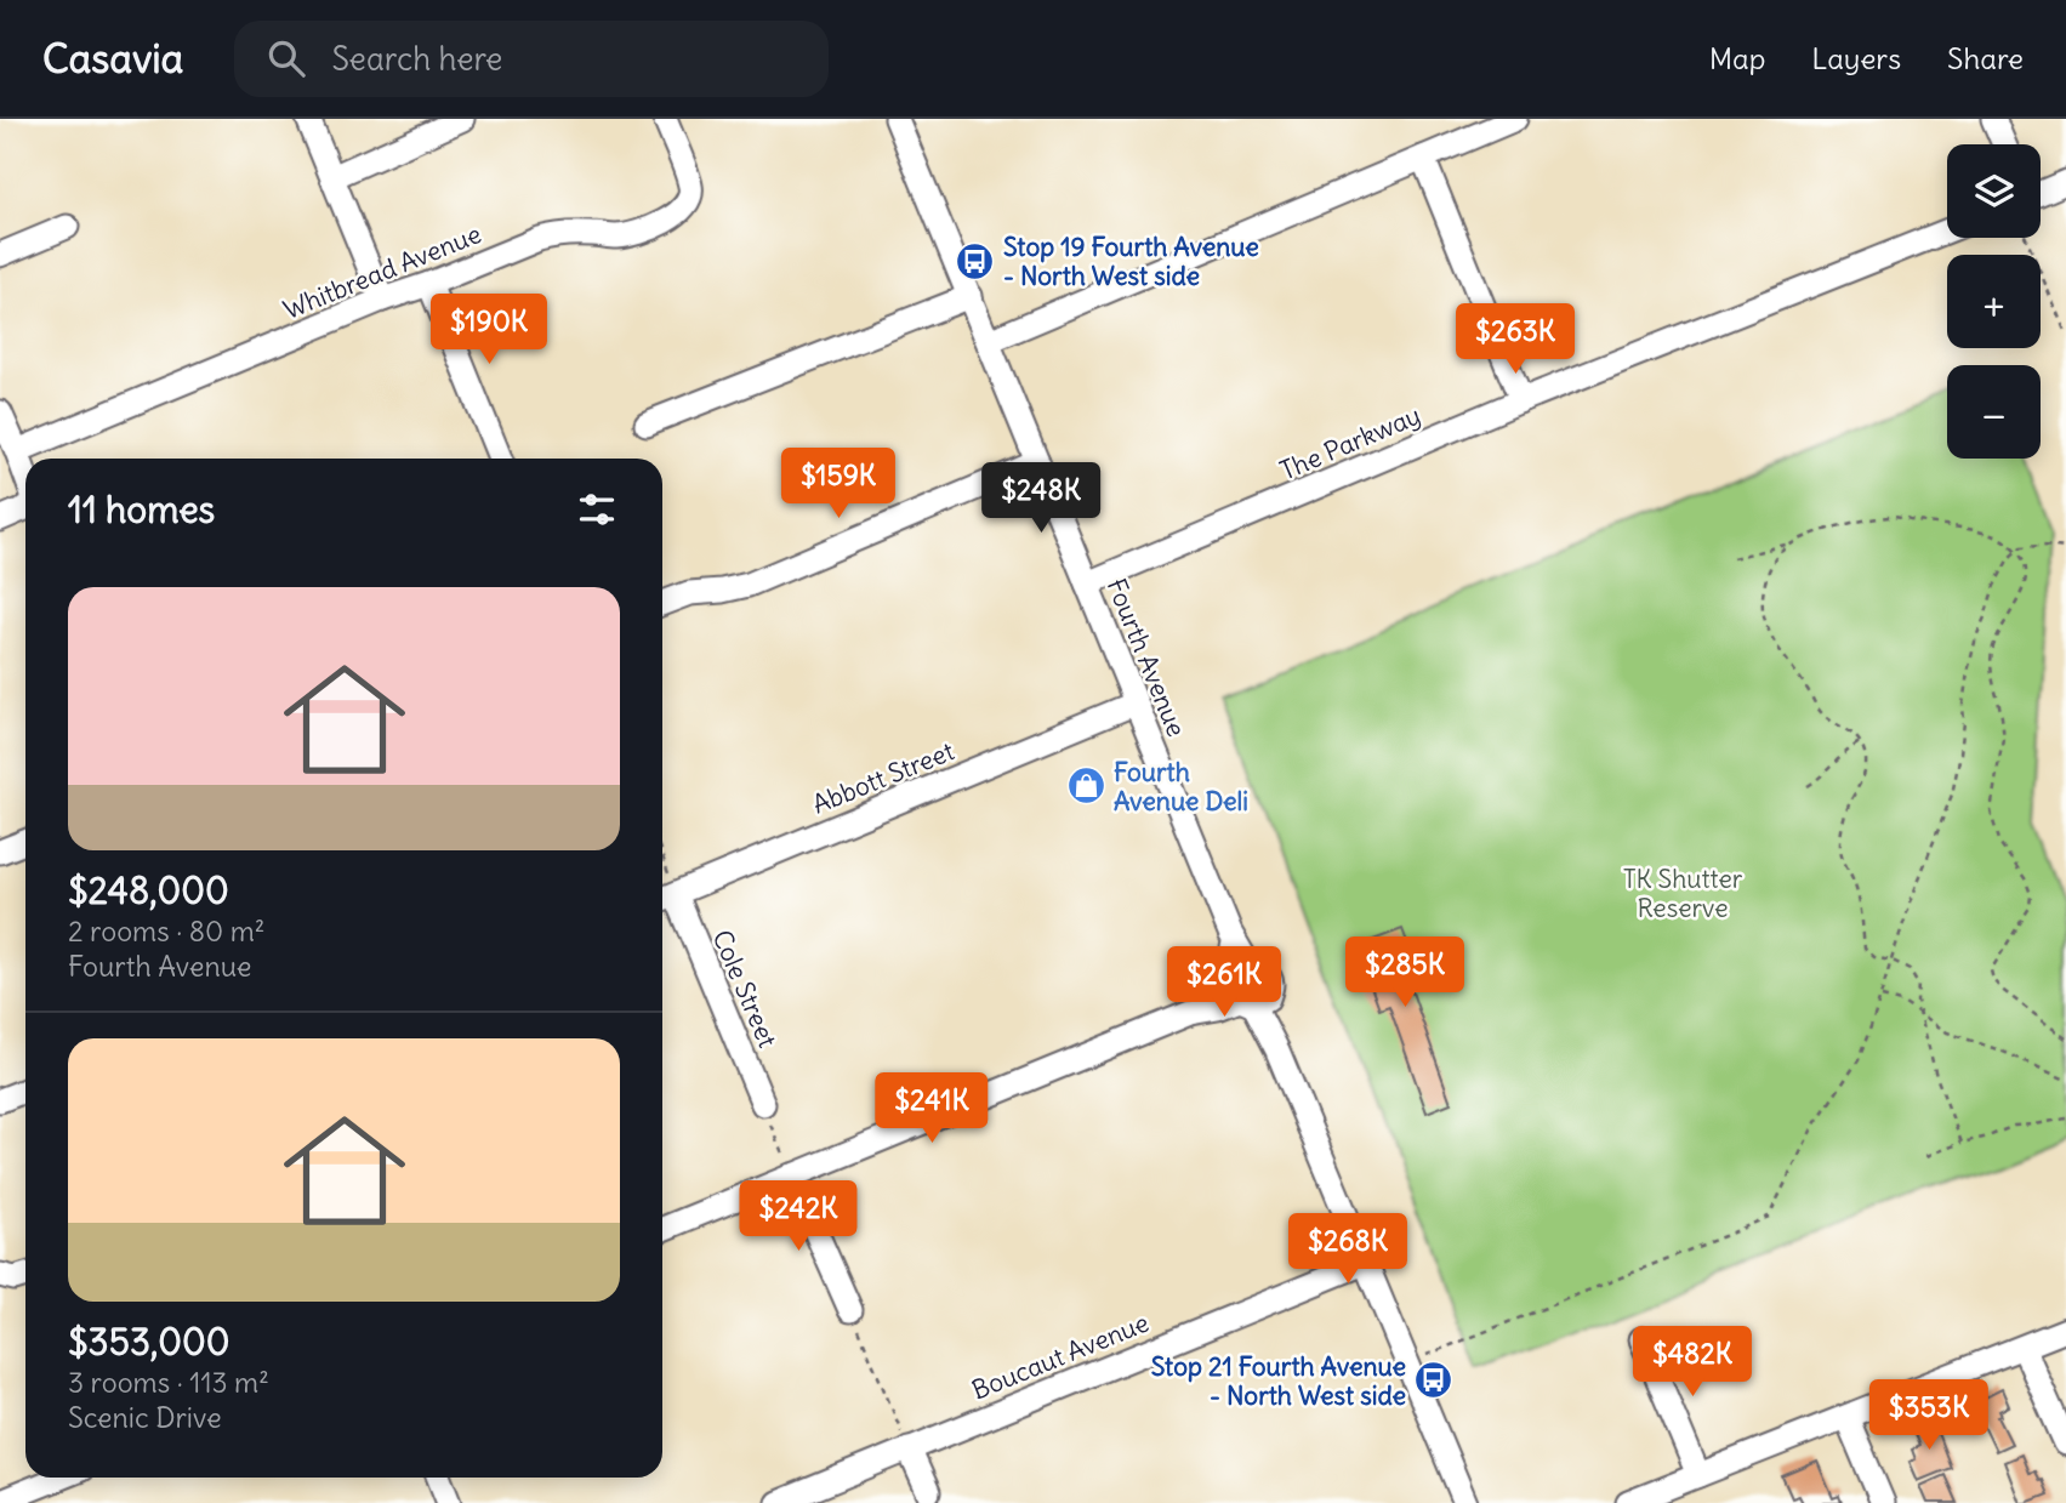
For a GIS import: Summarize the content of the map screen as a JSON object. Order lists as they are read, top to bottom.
{
  "streets": {
    "street": [
      "Whitbread Avenue",
      "The Parkway",
      "Fourth Avenue",
      "Abbott Street",
      "Cole Street",
      "Boucaut Avenue"
    ]
  },
  "crossings": [
    ["The Parkway", "Fourth Avenue"],
    ["Fourth Avenue", "Abbott Street"],
    ["Fourth Avenue", "Boucaut Avenue"],
    ["Abbott Street", "Cole Street"]
  ],
  "parks": ["TK Shutter Reserve"],
  "places": {
    "bus stop": ["Stop 19 Fourth Avenue - North West side", "Stop 21 Fourth Avenue - North West side"],
    "shop": ["Fourth Avenue Deli"]
  },
  "page": {
    "header": "Casavia",
    "search": "Search here",
    "nav": ["Map", "Layers", "Share"],
    "map_buttons": ["+", "−"],
    "price": [
      "$190K",
      "$263K",
      "$159K",
      "$248K",
      "$285K",
      "$261K",
      "$241K",
      "$242K",
      "$268K",
      "$482K",
      "$353K"
    ],
    "heading": "11 homes",
    "list": [
      {
        "name": "$248,000",
        "note": "2 rooms · 80 m² · Fourth Avenue"
      },
      {
        "name": "$353,000",
        "note": "3 rooms · 113 m² · Scenic Drive"
      }
    ]
  }
}
